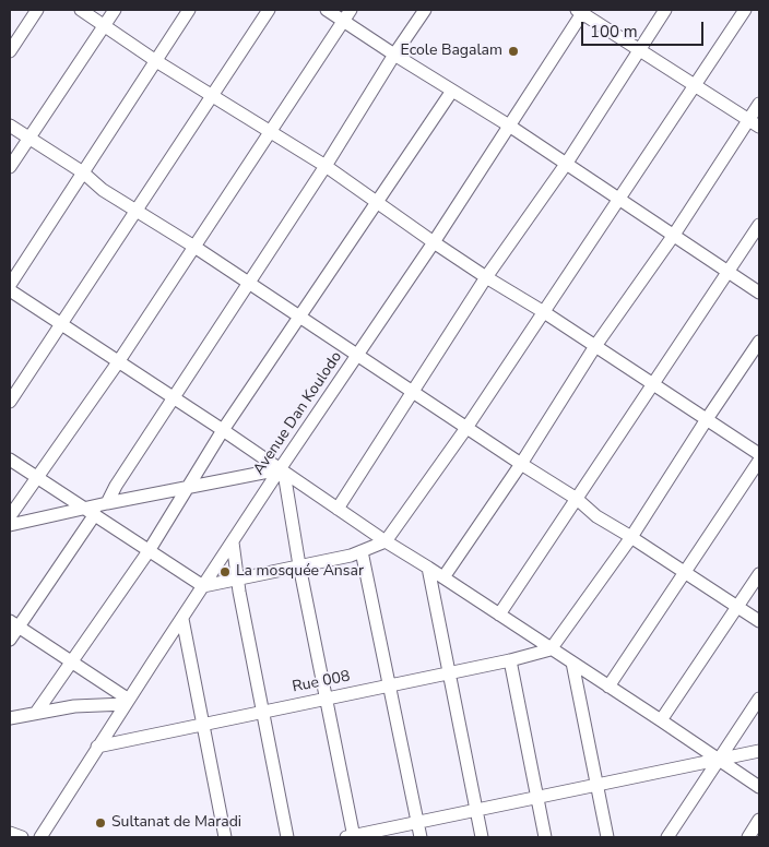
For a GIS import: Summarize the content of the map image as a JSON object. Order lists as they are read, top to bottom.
{
  "streets": {
    "street": ["Avenue Dan Koulodo", "Rue 008"]
  },
  "crossings": [
    ["Avenue Dan Koulodo", "Rue 008"]
  ],
  "places": ["Ecole Bagalam", "La mosquée Ansar", "Sultanat de Maradi"],
  "scale_bar": "100 m"
}
